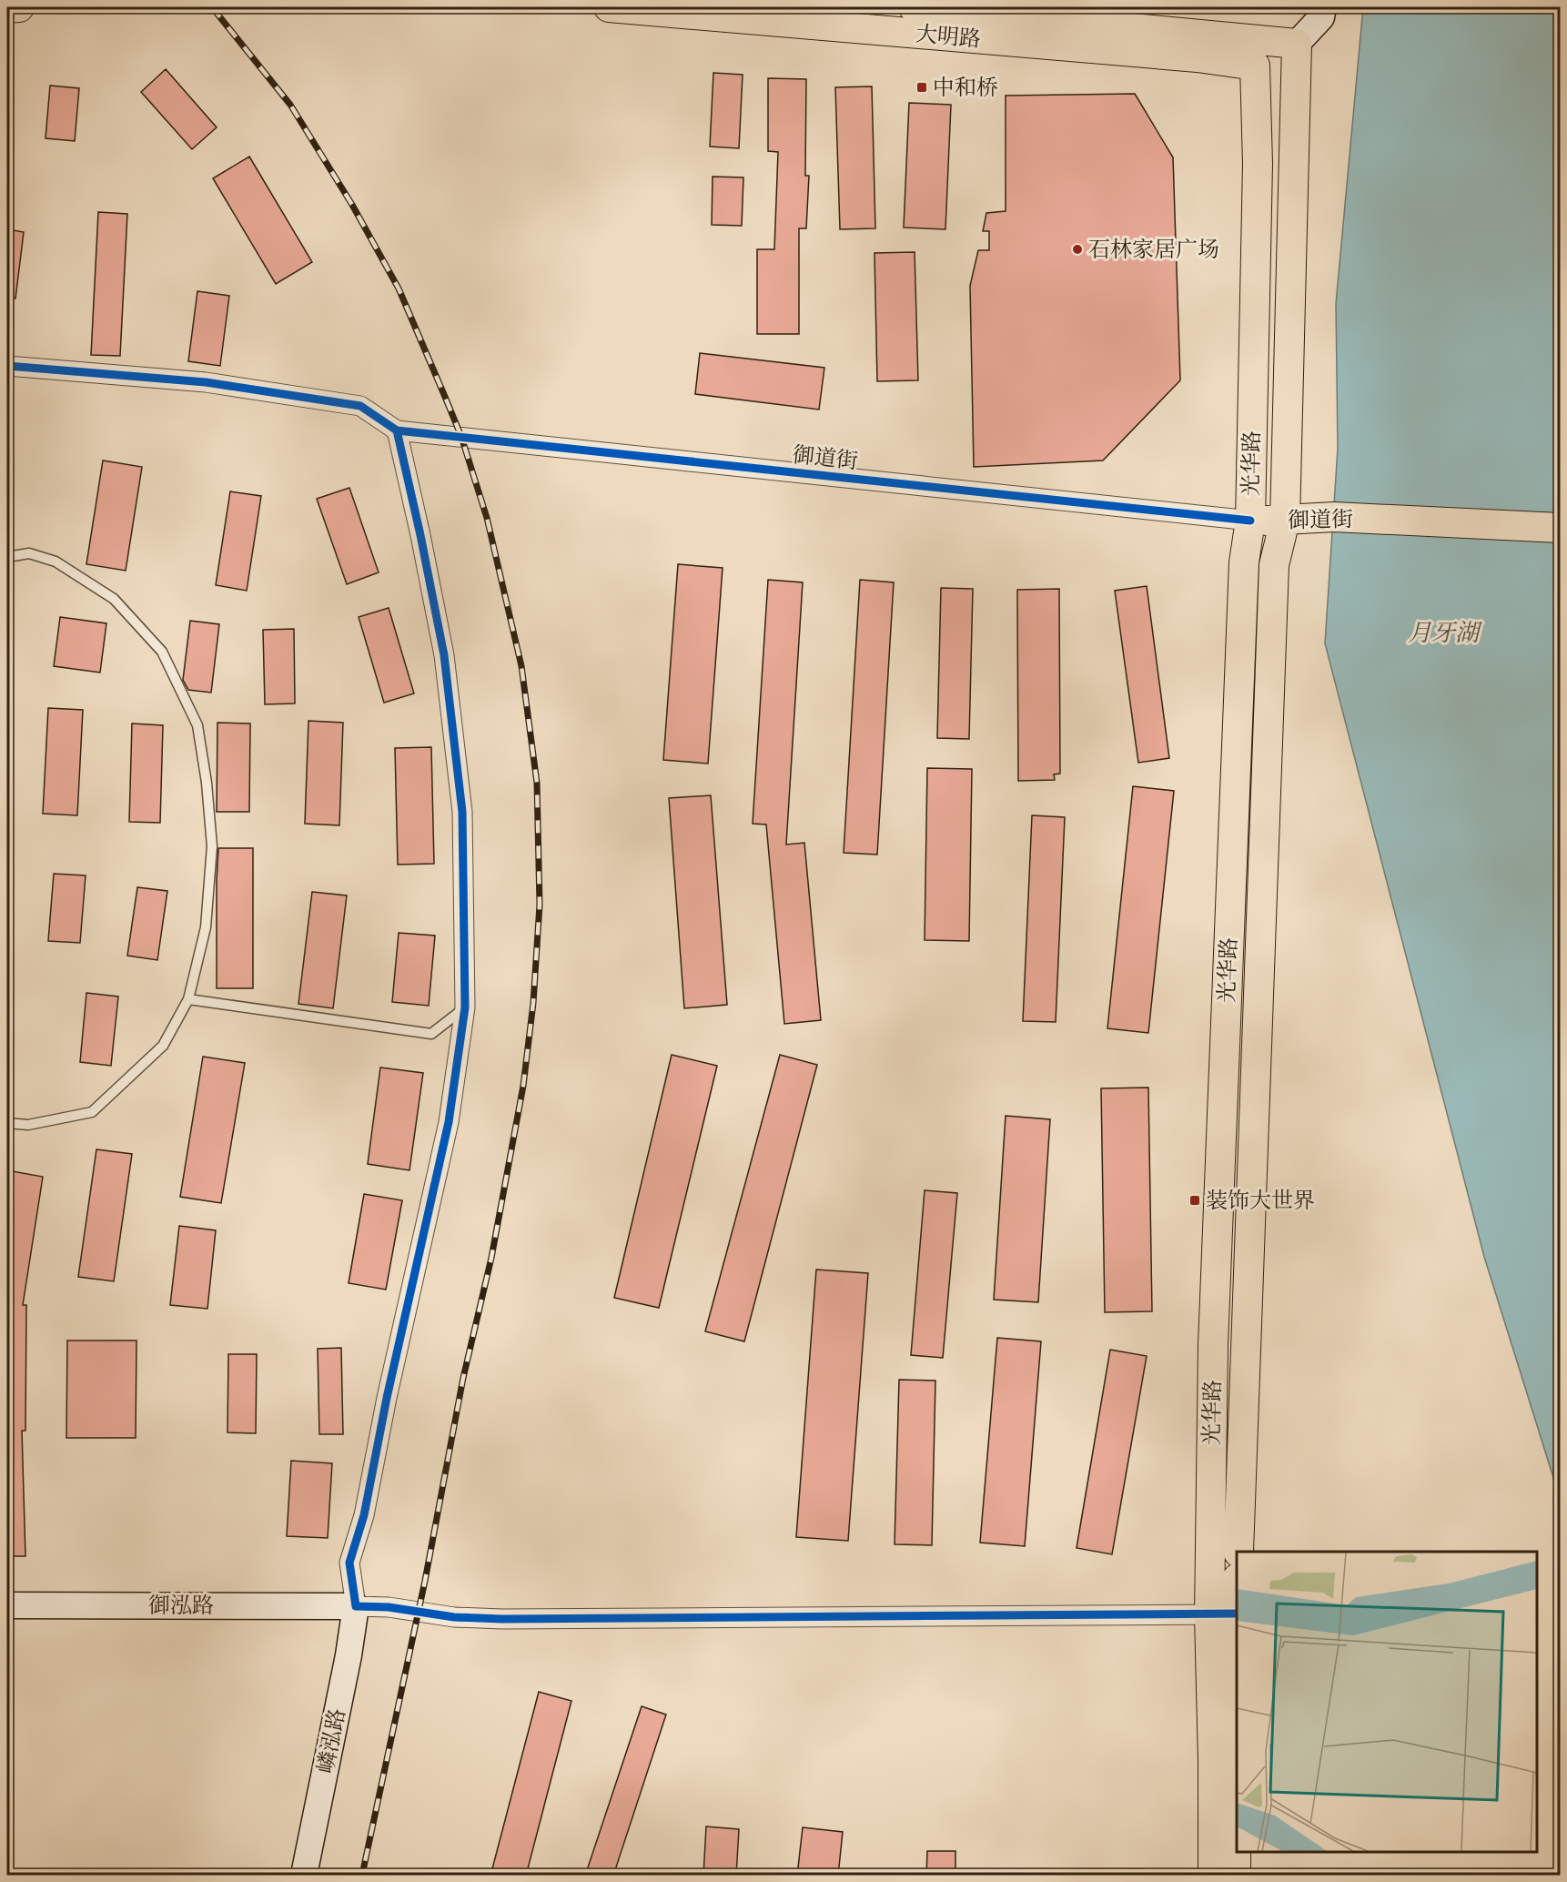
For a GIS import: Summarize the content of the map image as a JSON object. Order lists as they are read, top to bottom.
{
  "streets": {
    "main road": ["大明路", "光华路"],
    "street": ["御道街", "御泓路", "嶙泓路"]
  },
  "crossings": [
    ["大明路", "光华路"],
    ["御道街", "光华路"],
    ["御泓路", "嶙泓路"]
  ],
  "water": ["月牙湖"],
  "places": {
    "transit": ["中和桥", "装饰大世界"],
    "other": ["石林家居广场"]
  }
}
